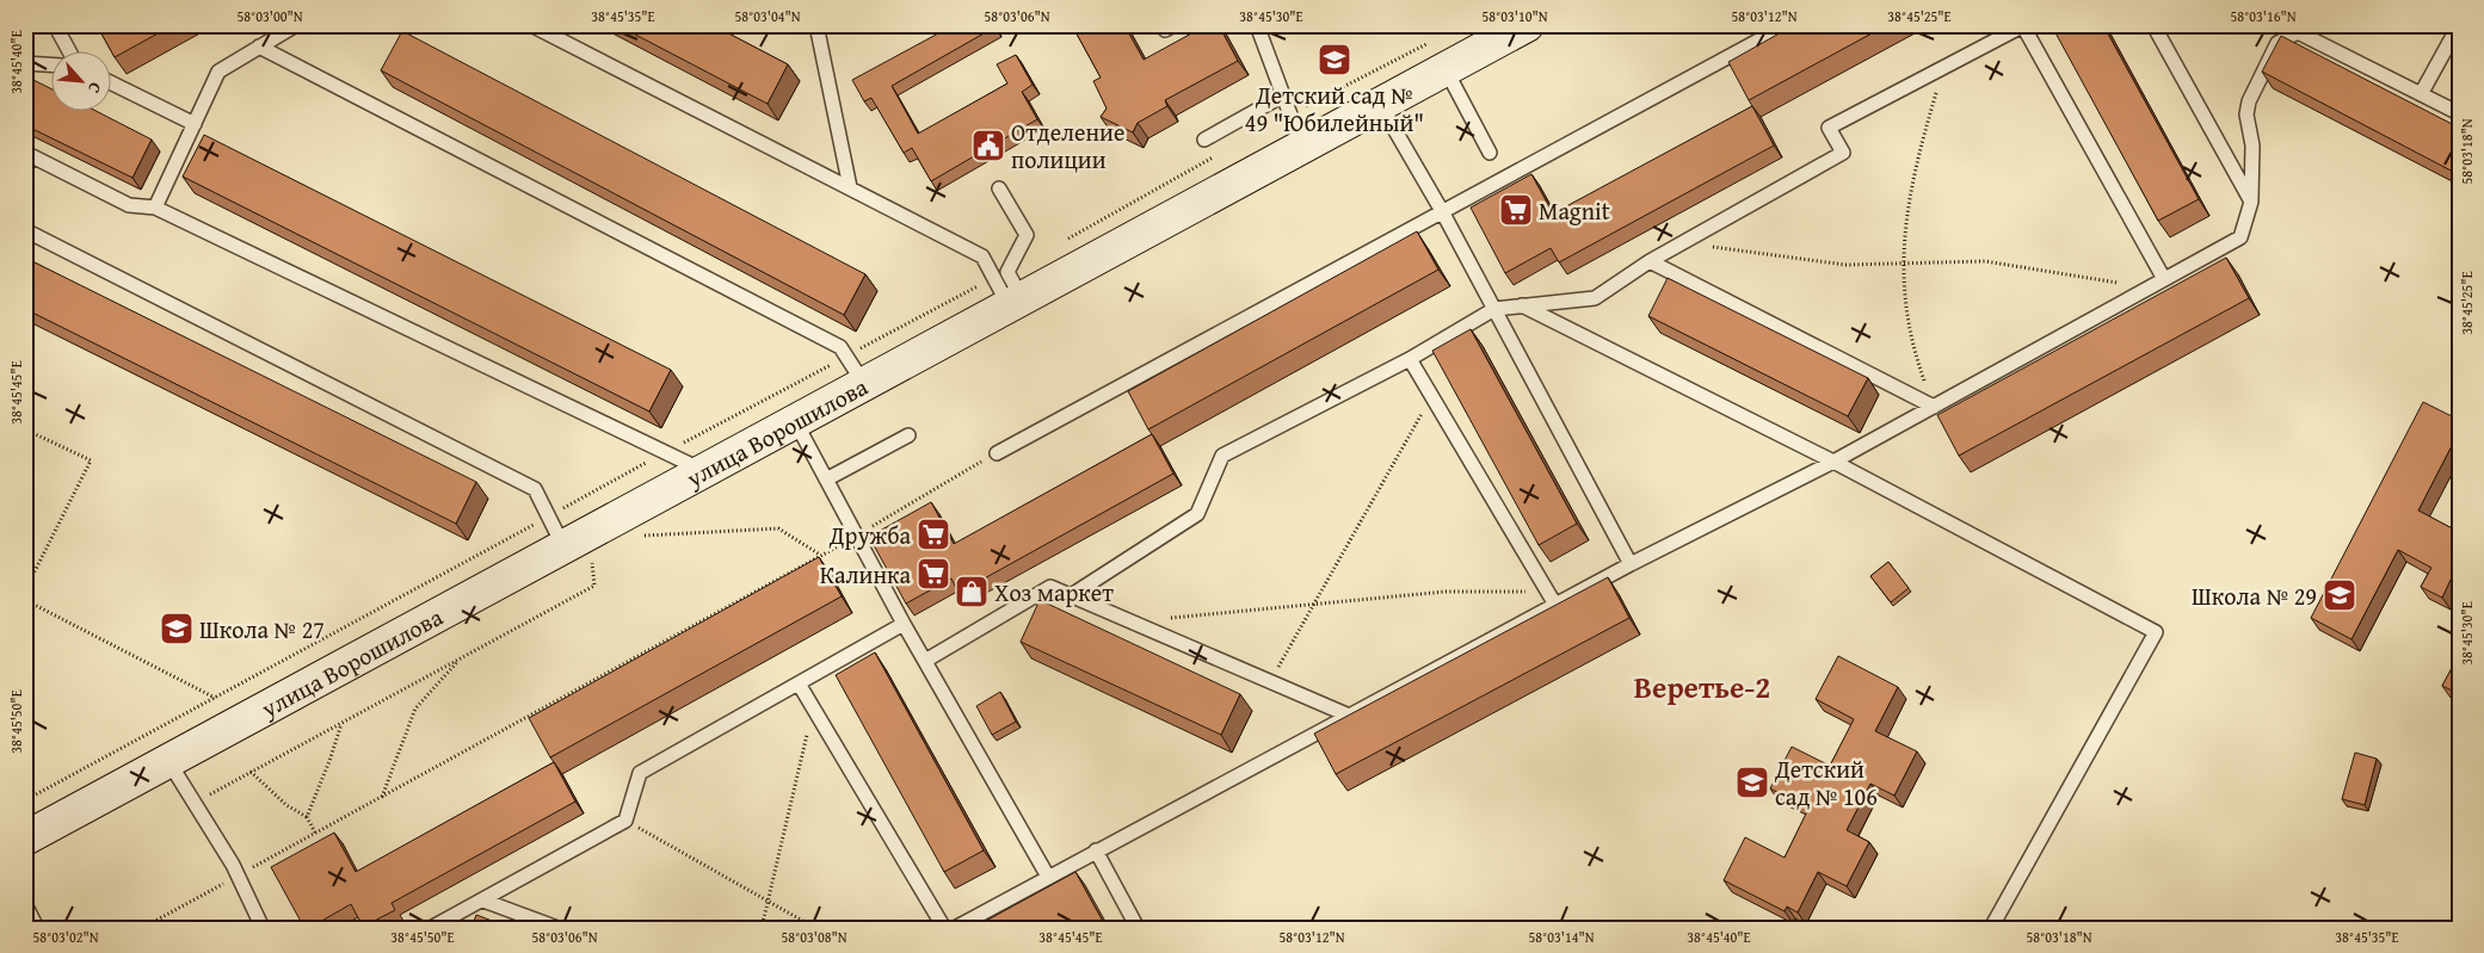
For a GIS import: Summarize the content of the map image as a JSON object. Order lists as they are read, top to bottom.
{
  "streets": {
    "main road": ["улица Ворошилова"]
  },
  "districts": ["Веретье-2"],
  "places": {
    "school or university": [
      "Детский сад № 49 \"Юбилейный\"",
      "Школа № 29",
      "Школа № 27",
      "Детский сад № 106"
    ],
    "public building": ["Отделение полиции"],
    "supermarket": ["Magnit", "Дружба", "Калинка"],
    "shop": ["Хоз маркет"]
  },
  "north": "bottom right",
  "coordinates": [
    "58°03'00\"N",
    "38°45'35\"E",
    "58°03'04\"N",
    "58°03'06\"N",
    "38°45'30\"E",
    "58°03'10\"N",
    "58°03'12\"N",
    "38°45'25\"E",
    "58°03'16\"N",
    "38°45'40\"E",
    "58°03'18\"N",
    "38°45'45\"E",
    "38°45'50\"E",
    "58°03'02\"N",
    "58°03'08\"N",
    "58°03'14\"N"
  ]
}
